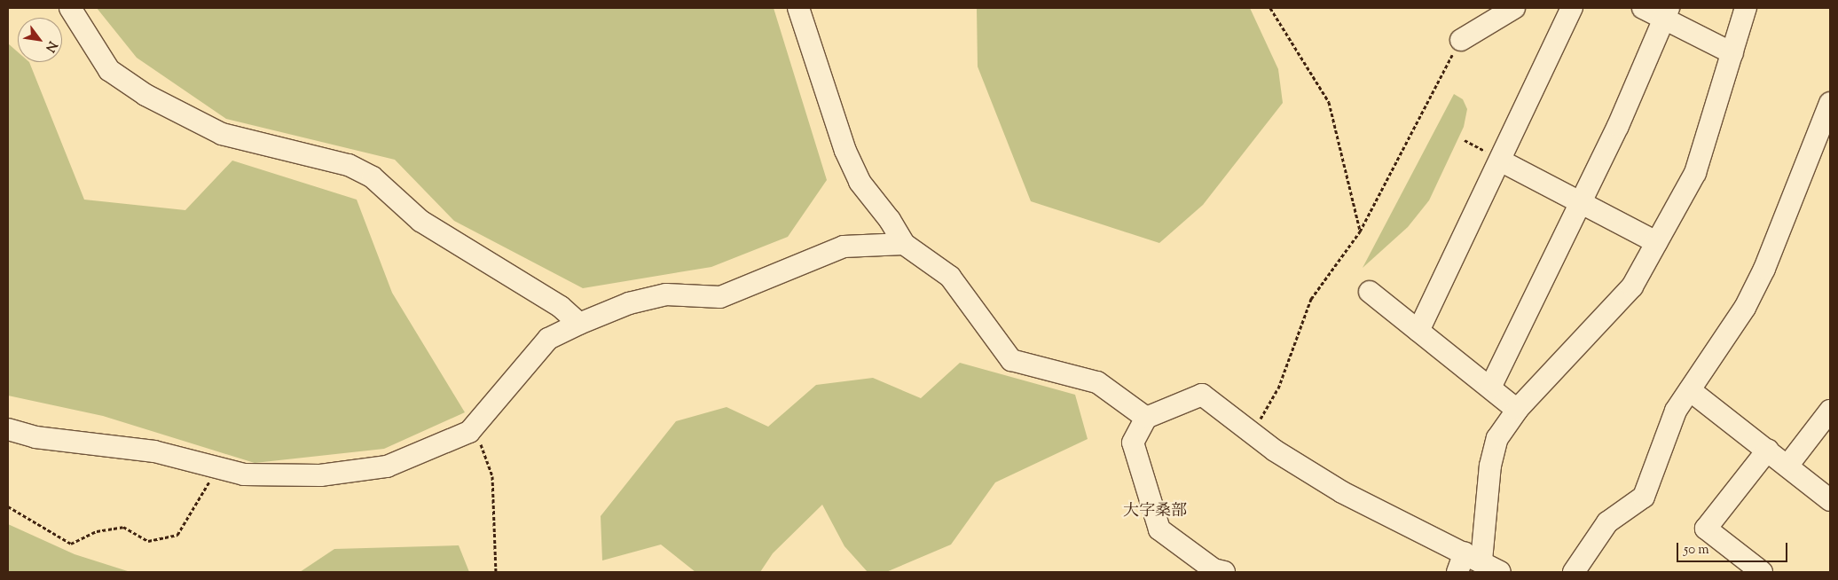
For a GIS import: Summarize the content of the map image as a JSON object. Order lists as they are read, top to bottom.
{
  "districts": ["大字桑部"],
  "scale_bar": "50 m",
  "north": "bottom right"
}
